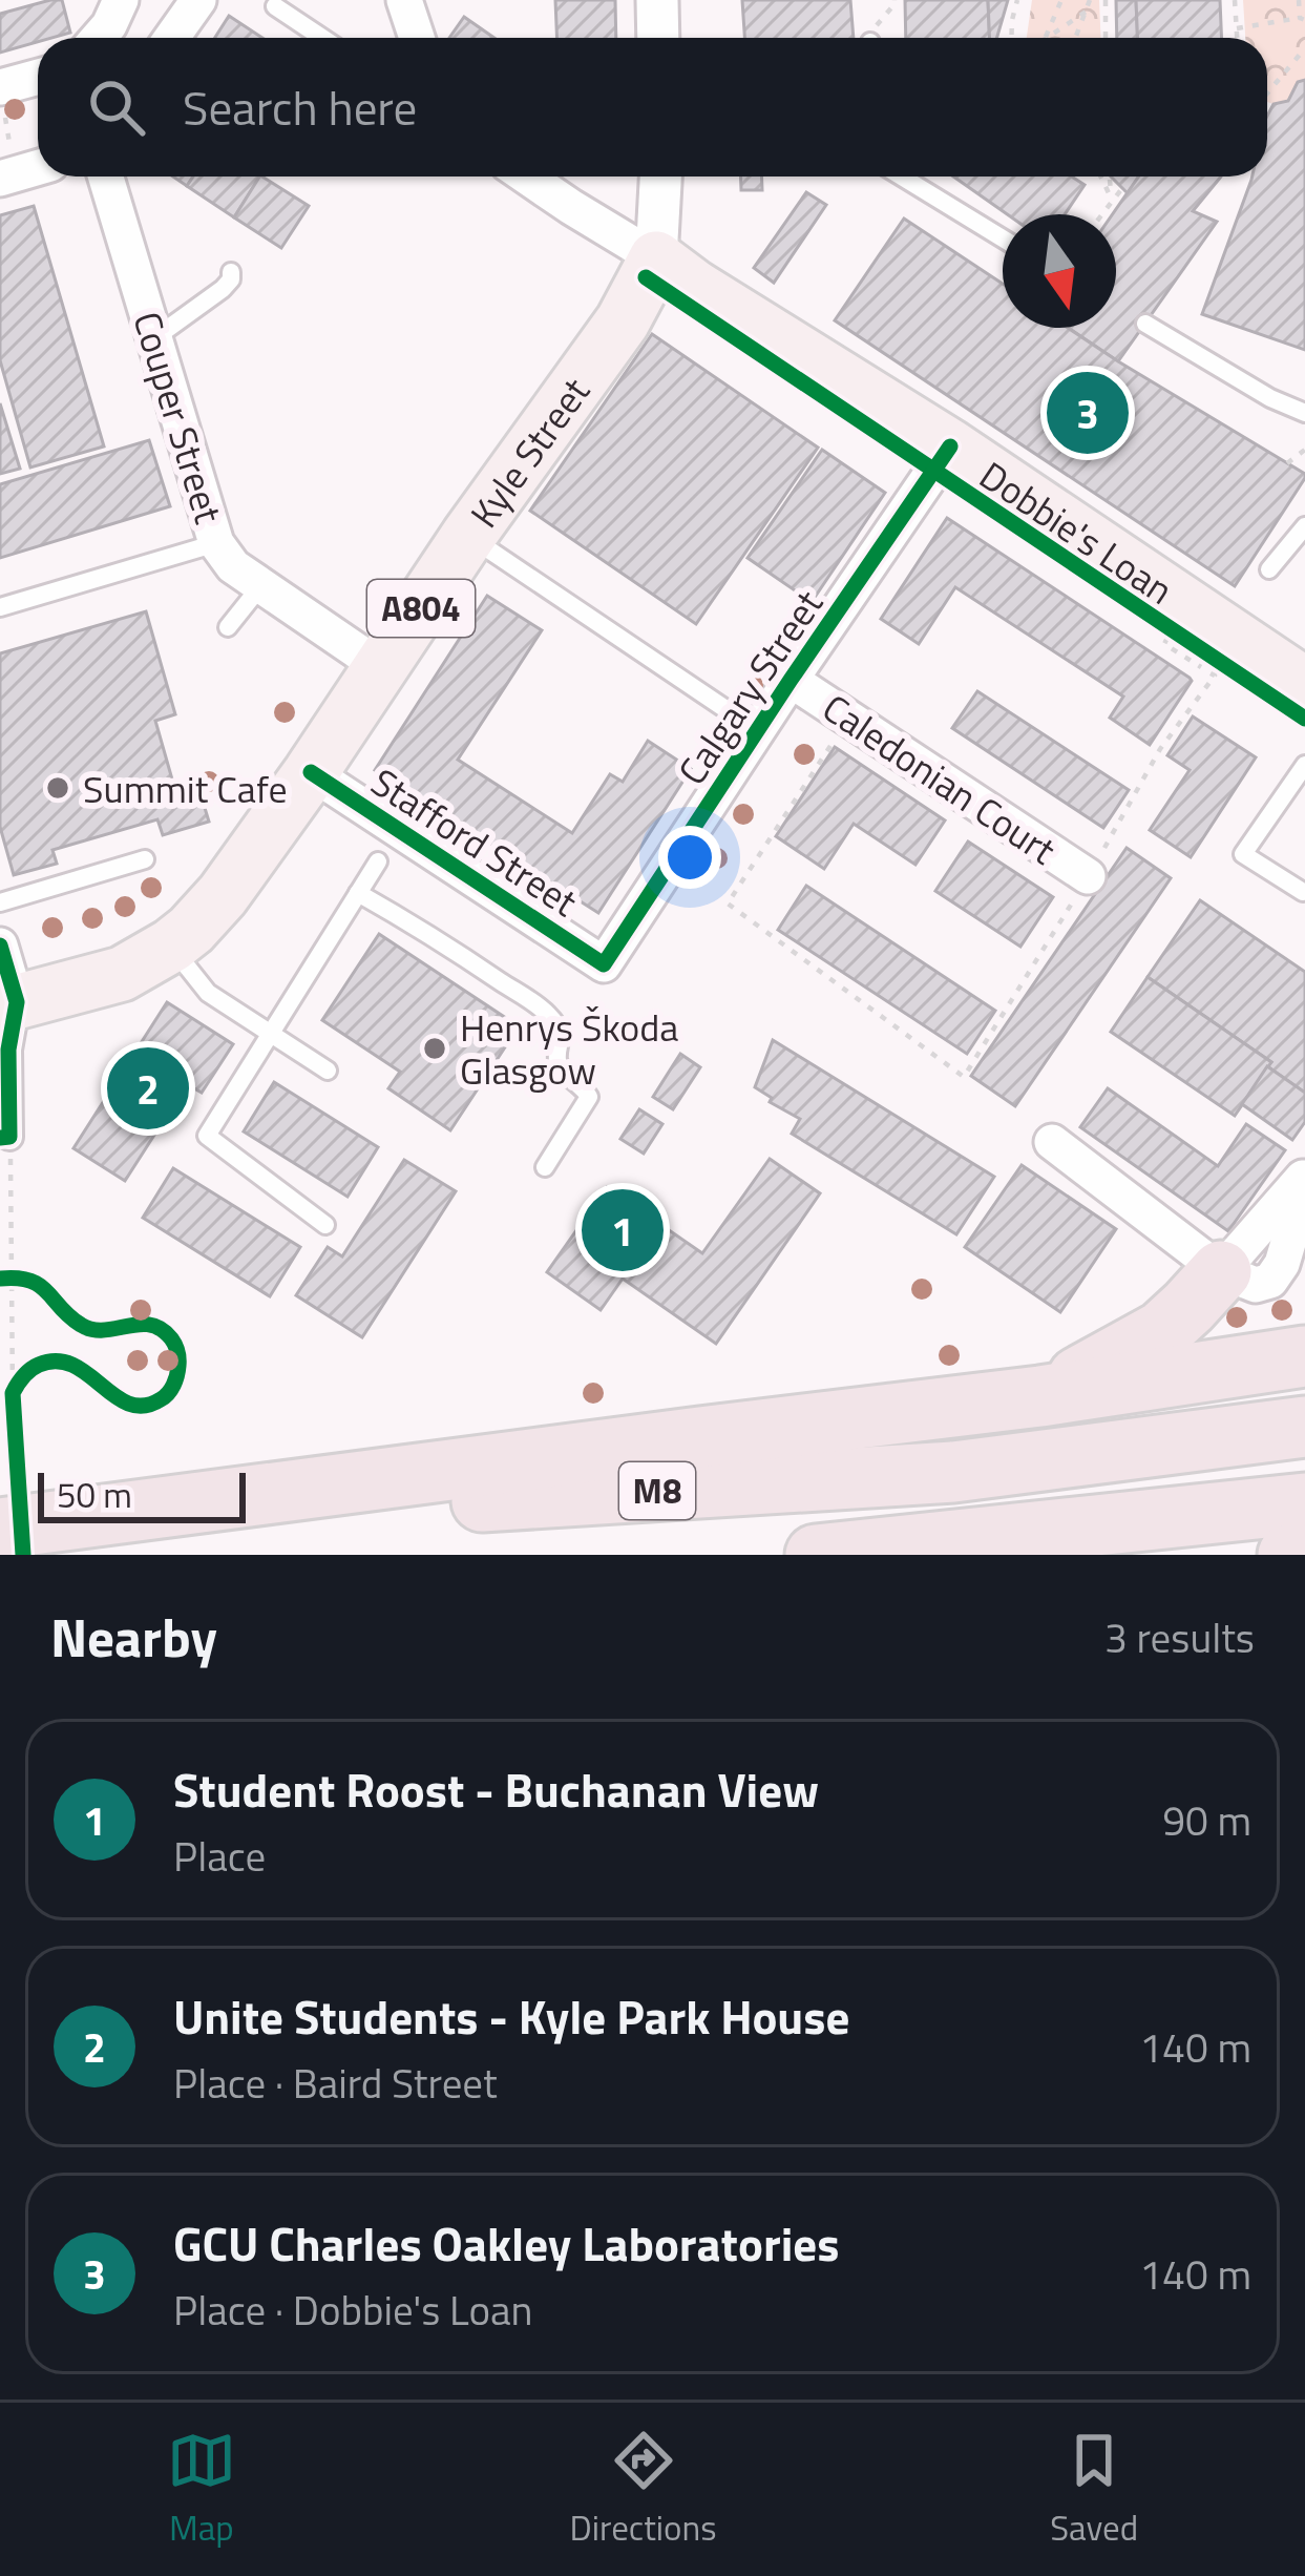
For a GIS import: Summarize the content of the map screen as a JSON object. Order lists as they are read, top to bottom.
{
  "streets": {
    "highway": ["M8"],
    "main road": ["Kyle Street", "Dobbie's Loan", "A804"],
    "street": [
      "Couper Street",
      "Calgary Street",
      "Caledonian Court",
      "Stafford Street"
    ]
  },
  "crossings": [
    ["Couper Street", "Kyle Street"],
    ["Kyle Street", "Dobbie's Loan"],
    ["Kyle Street", "A804"],
    ["Kyle Street", "Stafford Street"],
    ["Dobbie's Loan", "Calgary Street"],
    ["Calgary Street", "Caledonian Court"],
    ["Calgary Street", "Stafford Street"]
  ],
  "places": ["Summit Cafe", "Henrys Škoda Glasgow"],
  "scale_bar": "50 m",
  "north": "bottom",
  "page": {
    "search": "Search here",
    "pins": ["3", "2", "1"],
    "scale": "50 m",
    "heading": ["Nearby", "3 results"],
    "list": [
      {
        "mark": "1",
        "name": "Student Roost - Buchanan View",
        "note": "Place",
        "value": "90 m"
      },
      {
        "mark": "2",
        "name": "Unite Students - Kyle Park House",
        "note": "Place · Baird Street",
        "value": "140 m"
      },
      {
        "mark": "3",
        "name": "GCU Charles Oakley Laboratories",
        "note": "Place · Dobbie's Loan",
        "value": "140 m"
      }
    ],
    "nav": ["Map", "Directions", "Saved"]
  }
}
